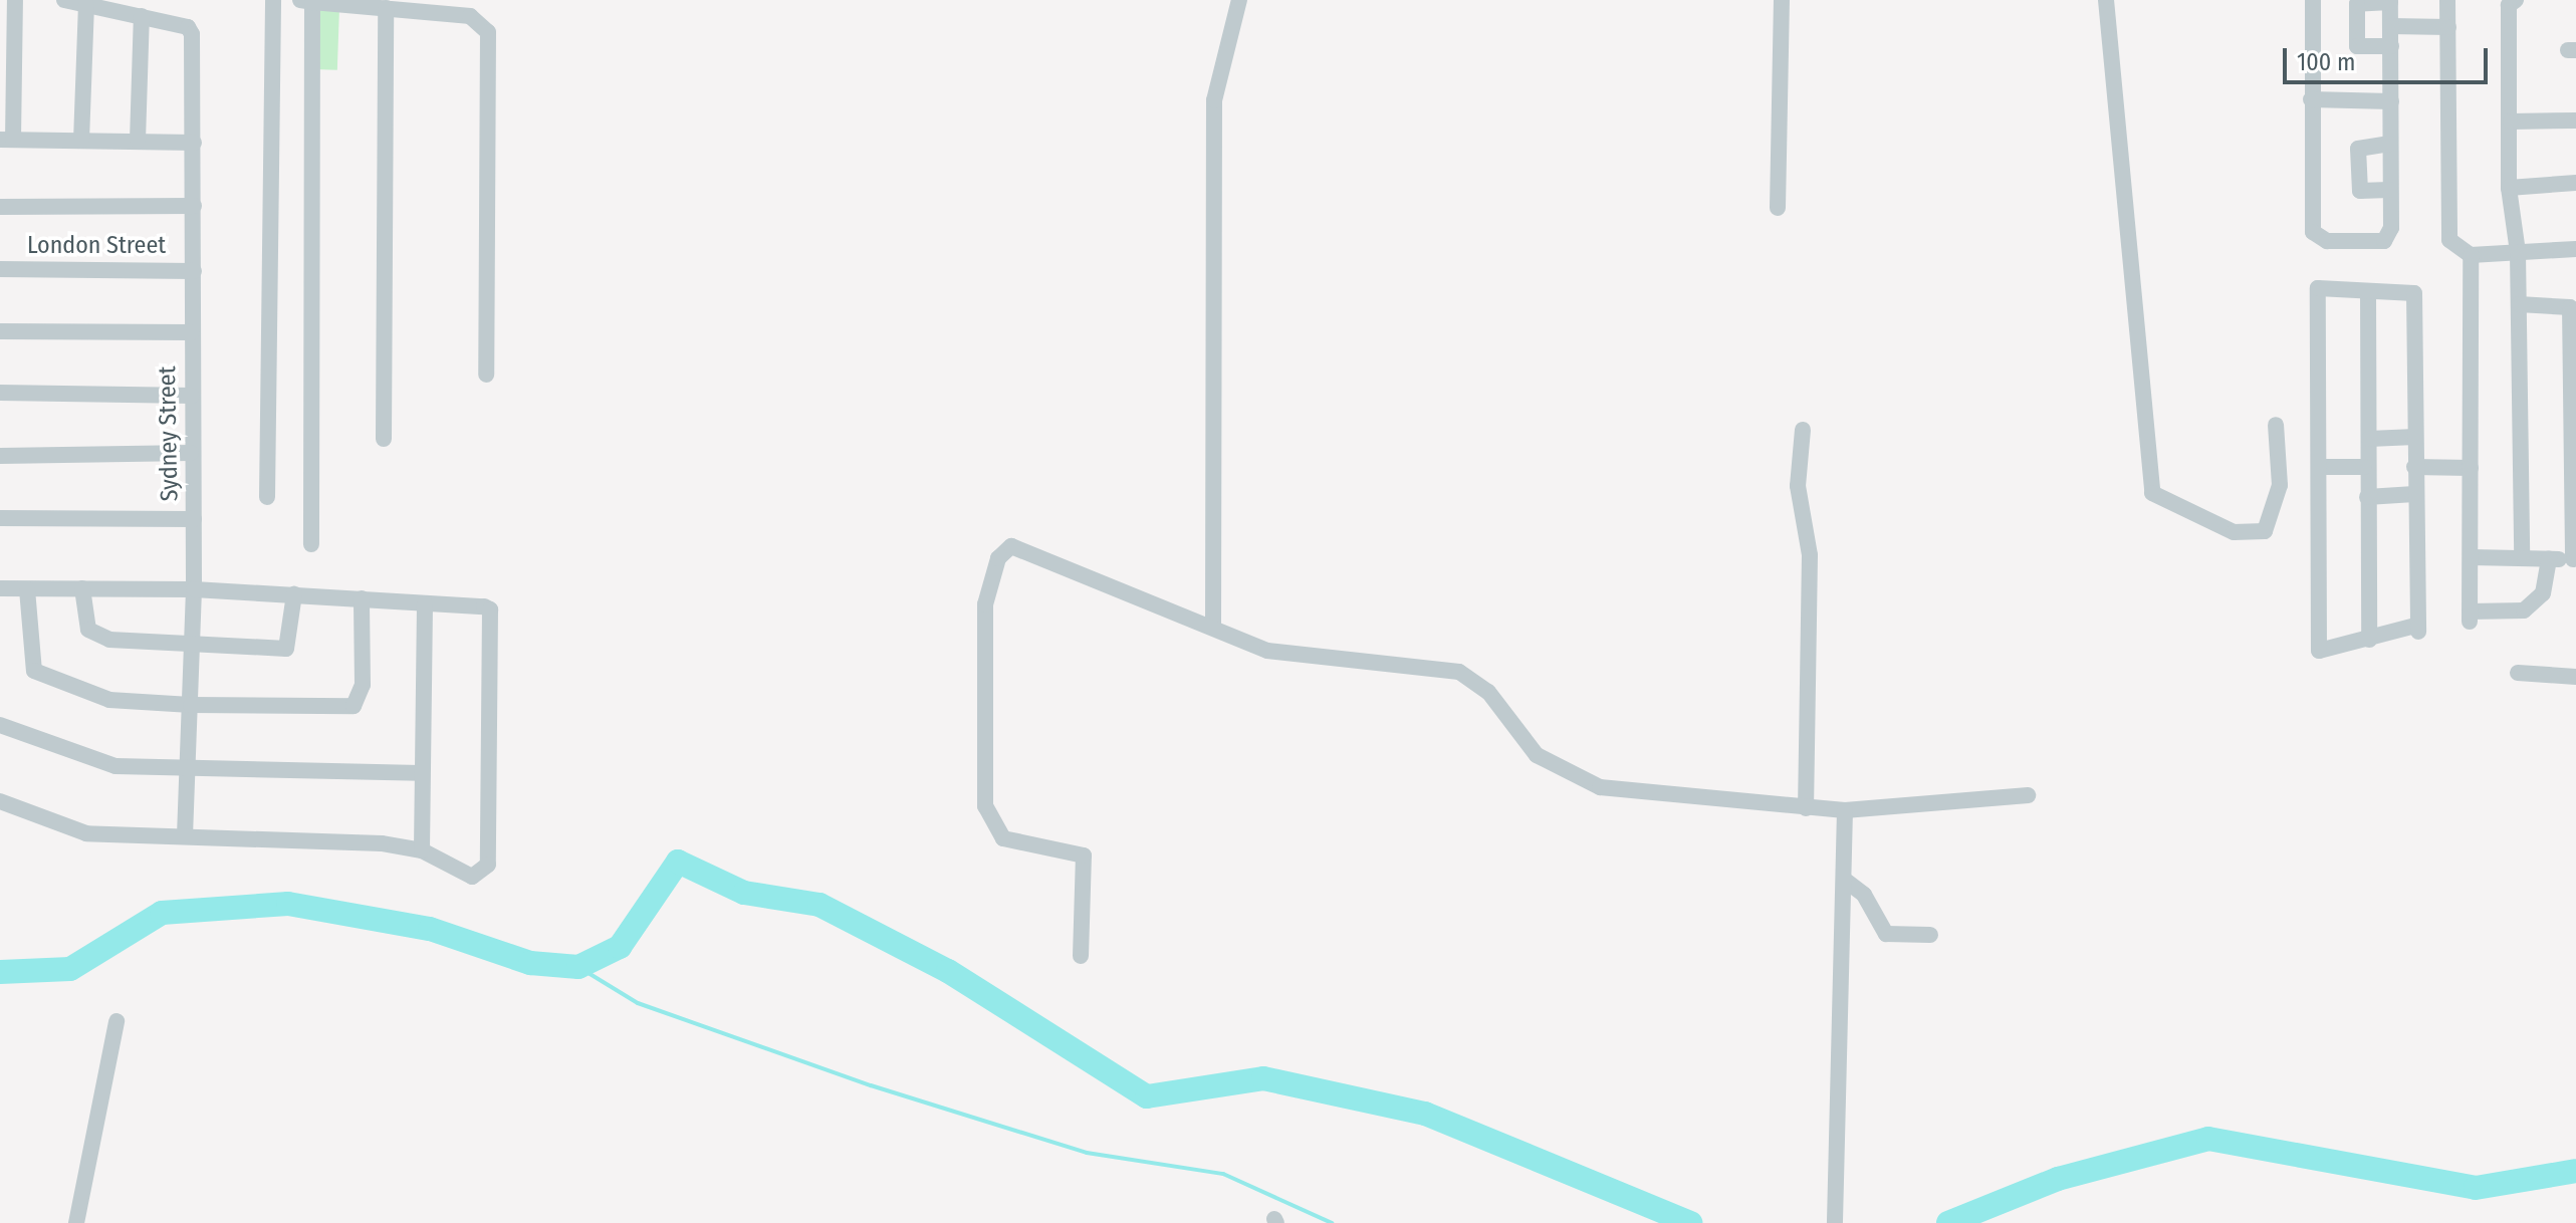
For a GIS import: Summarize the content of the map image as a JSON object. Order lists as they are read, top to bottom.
{
  "streets": {
    "street": ["London Street", "Sydney Street"]
  },
  "crossings": [
    ["London Street", "Sydney Street"]
  ],
  "scale_bar": "100 m"
}
